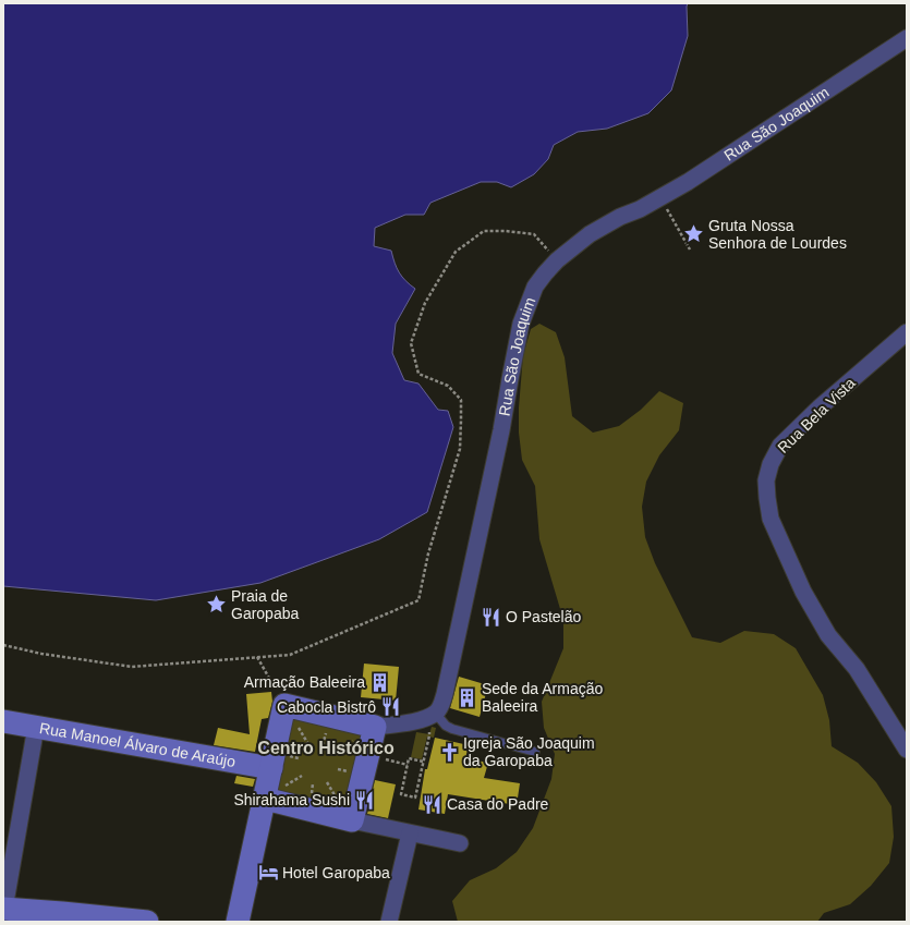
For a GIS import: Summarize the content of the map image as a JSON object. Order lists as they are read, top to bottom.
{
  "streets": {
    "street": ["Rua São Joaquim", "Rua Bela Vista", "Rua Manoel Álvaro de Araújo"]
  },
  "districts": ["Centro Histórico"],
  "places": {
    "place": ["Gruta Nossa Senhora de Lourdes", "Praia de Garopaba"],
    "restaurant": [
      "O Pastelão",
      "Cabocla Bistrô",
      "Shirahama Sushi",
      "Casa do Padre"
    ],
    "building": ["Armação Baleeira", "Sede da Armação Baleeira"],
    "church": ["Igreja São Joaquim da Garopaba"],
    "hotel": ["Hotel Garopaba"]
  }
}
